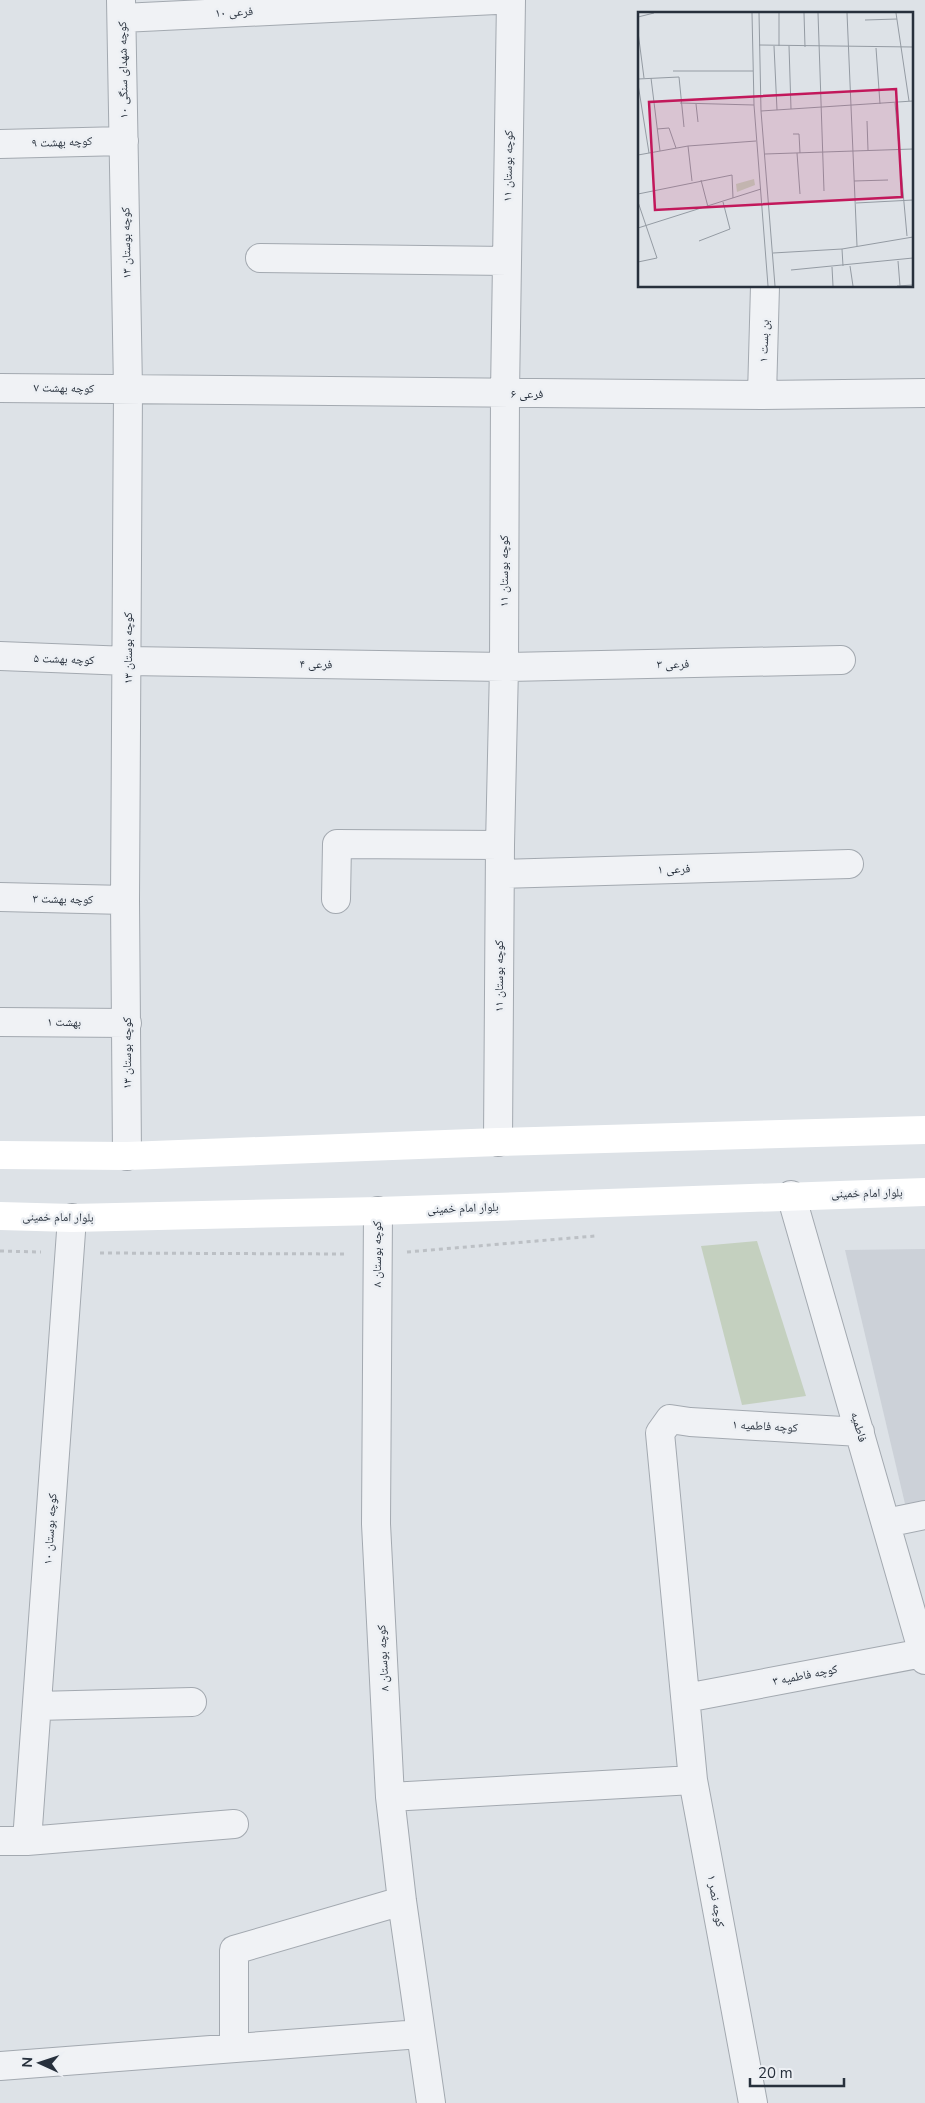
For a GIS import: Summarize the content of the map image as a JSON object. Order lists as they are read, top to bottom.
{
  "streets": {
    "street": [
      "فرعی ۱۰",
      "کوچه شهدای سنگی ۱۰",
      "کوچه بهشت ۹",
      "کوچه بوستان ۱۱",
      "کوچه بوستان ۱۳",
      "بن بست ۱",
      "کوچه بهشت ۷",
      "فرعی ۶",
      "کوچه بهشت ۵",
      "فرعی ۴",
      "فرعی ۳",
      "فرعی ۱",
      "کوچه بهشت ۳",
      "بهشت ۱",
      "بلوار امام خمینی",
      "کوچه بوستان ۸",
      "کوچه فاطمیه ۱",
      "فاطمیه",
      "کوچه بوستان ۱۰",
      "کوچه فاطمیه ۳",
      "کوچه نصر ۱"
    ]
  },
  "crossings": [
    ["فرعی ۱۰", "کوچه شهدای سنگی ۱۰"],
    ["کوچه شهدای سنگی ۱۰", "کوچه بهشت ۹"],
    ["کوچه شهدای سنگی ۱۰", "کوچه بوستان ۱۳"],
    ["کوچه بهشت ۹", "کوچه بوستان ۱۳"],
    ["کوچه بوستان ۱۱", "فرعی ۶"],
    ["کوچه بوستان ۱۱", "فرعی ۴"],
    ["کوچه بوستان ۱۱", "فرعی ۳"],
    ["کوچه بوستان ۱۱", "فرعی ۱"],
    ["کوچه بوستان ۱۳", "کوچه بهشت ۷"],
    ["کوچه بوستان ۱۳", "فرعی ۶"],
    ["کوچه بوستان ۱۳", "کوچه بهشت ۵"],
    ["کوچه بوستان ۱۳", "فرعی ۴"],
    ["کوچه بوستان ۱۳", "کوچه بهشت ۳"],
    ["کوچه بوستان ۱۳", "بهشت ۱"],
    ["بن بست ۱", "فرعی ۶"],
    ["کوچه بهشت ۷", "فرعی ۶"],
    ["کوچه بهشت ۵", "فرعی ۴"],
    ["فرعی ۴", "فرعی ۳"],
    ["بلوار امام خمینی", "کوچه بوستان ۸"],
    ["بلوار امام خمینی", "فاطمیه"],
    ["بلوار امام خمینی", "کوچه بوستان ۱۰"],
    ["کوچه فاطمیه ۱", "فاطمیه"],
    ["کوچه فاطمیه ۱", "کوچه نصر ۱"],
    ["فاطمیه", "کوچه فاطمیه ۳"],
    ["کوچه فاطمیه ۳", "کوچه نصر ۱"]
  ],
  "scale_bar": "20 m",
  "north": "left"
}
